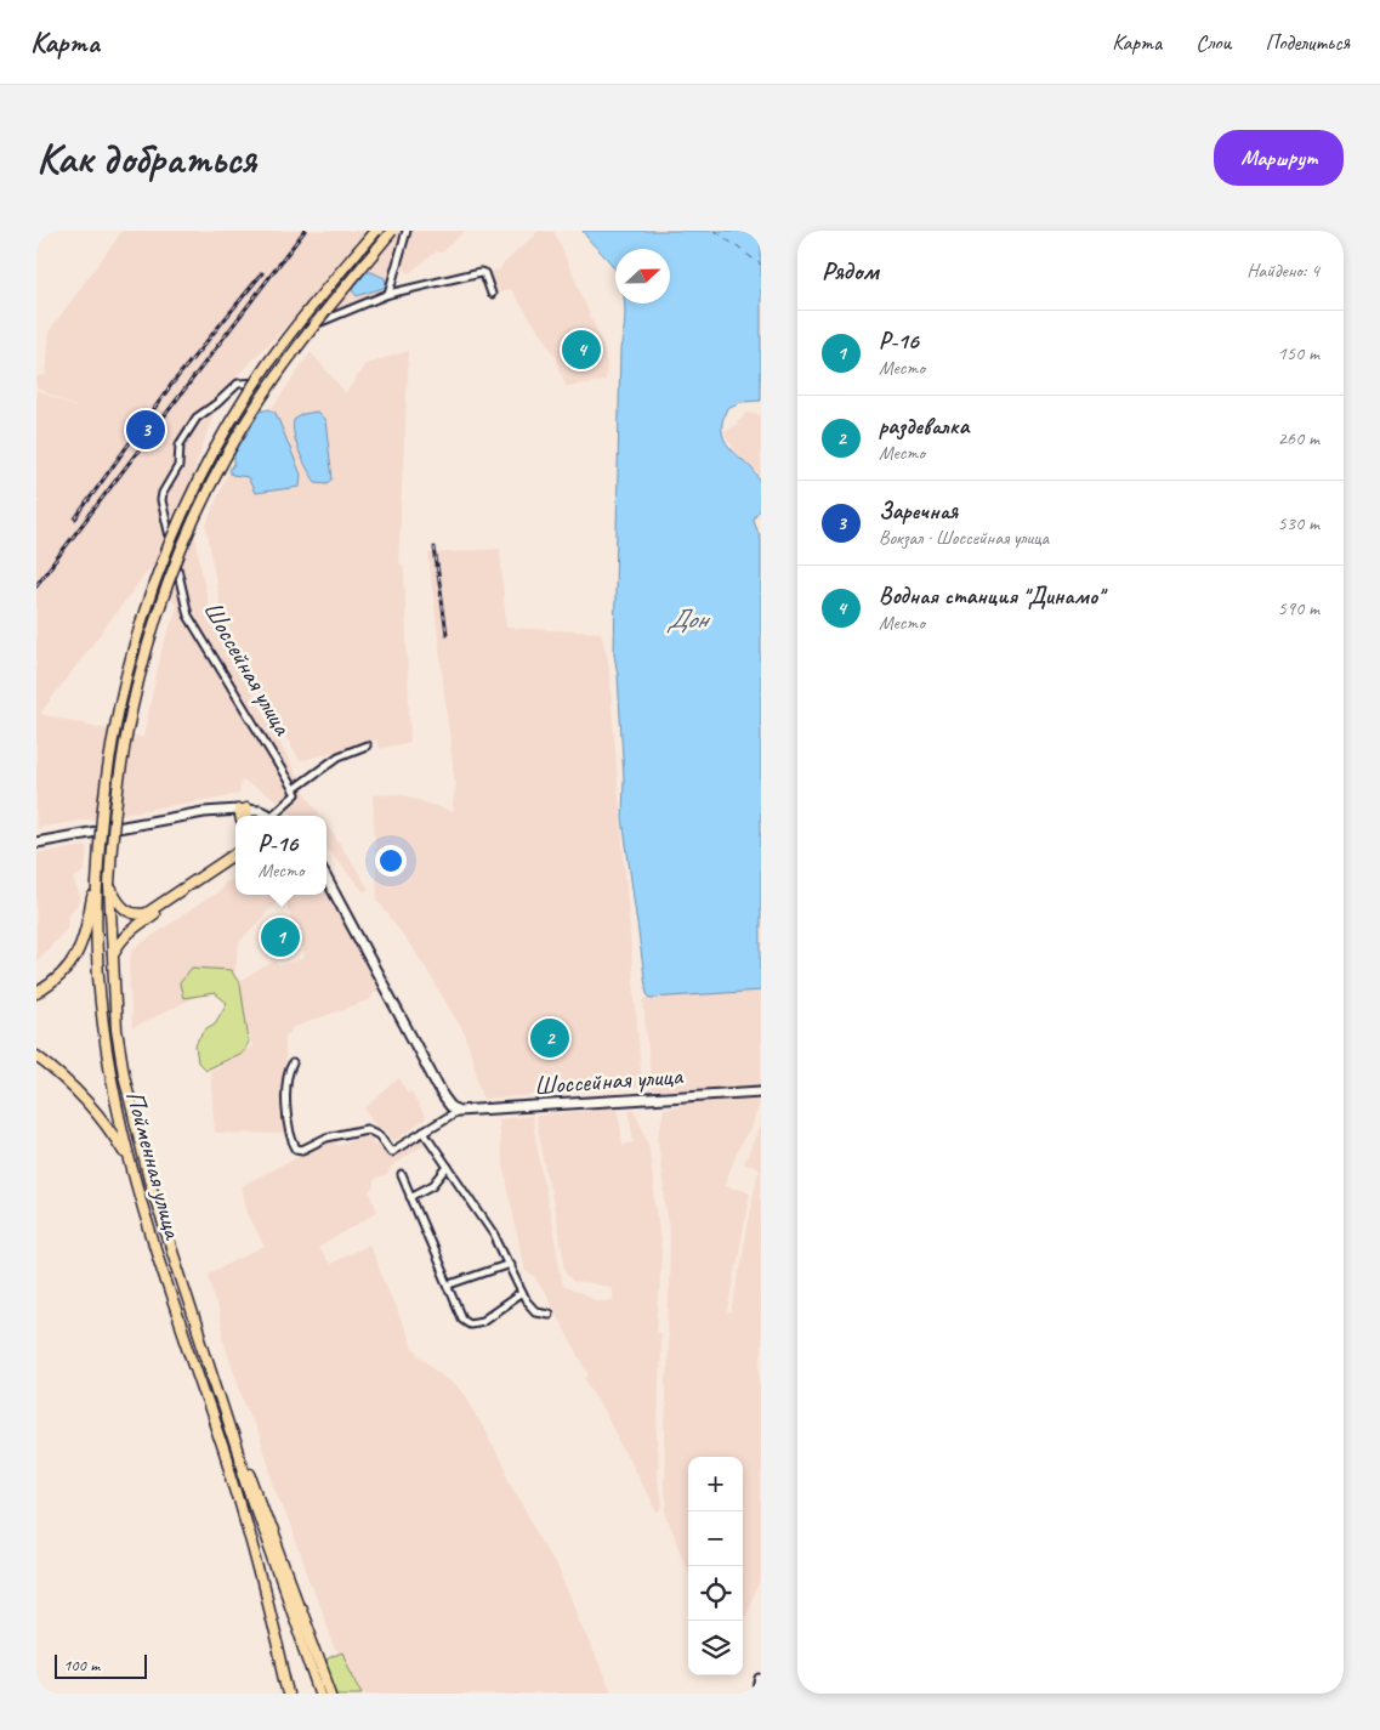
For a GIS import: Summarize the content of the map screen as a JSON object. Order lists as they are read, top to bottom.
{
  "streets": {
    "main road": ["Шоссейная улица", "Пойменная улица"]
  },
  "water": ["Дон"],
  "scale_bar": "100 m",
  "north": "right",
  "page": {
    "header": "Карта",
    "nav": ["Карта", "Слои", "Поделиться"],
    "buttons": "Маршрут",
    "title": "Как добраться",
    "heading": ["Рядом", "Найдено: 4"],
    "list": [
      {
        "mark": "1",
        "name": "Р-16",
        "note": "Место",
        "value": "150 m"
      },
      {
        "mark": "2",
        "name": "раздевалка",
        "note": "Место",
        "value": "260 m"
      },
      {
        "mark": "3",
        "name": "Заречная",
        "note": "Вокзал · Шоссейная улица",
        "value": "530 m"
      },
      {
        "mark": "4",
        "name": "Водная станция \"Динамо\"",
        "note": "Место",
        "value": "590 m"
      }
    ],
    "pins": [
      "4",
      "3",
      "1",
      "2"
    ],
    "popup": ["Р-16", "Место"],
    "map_buttons": ["+", "−"],
    "scale": "100 m"
  }
}
